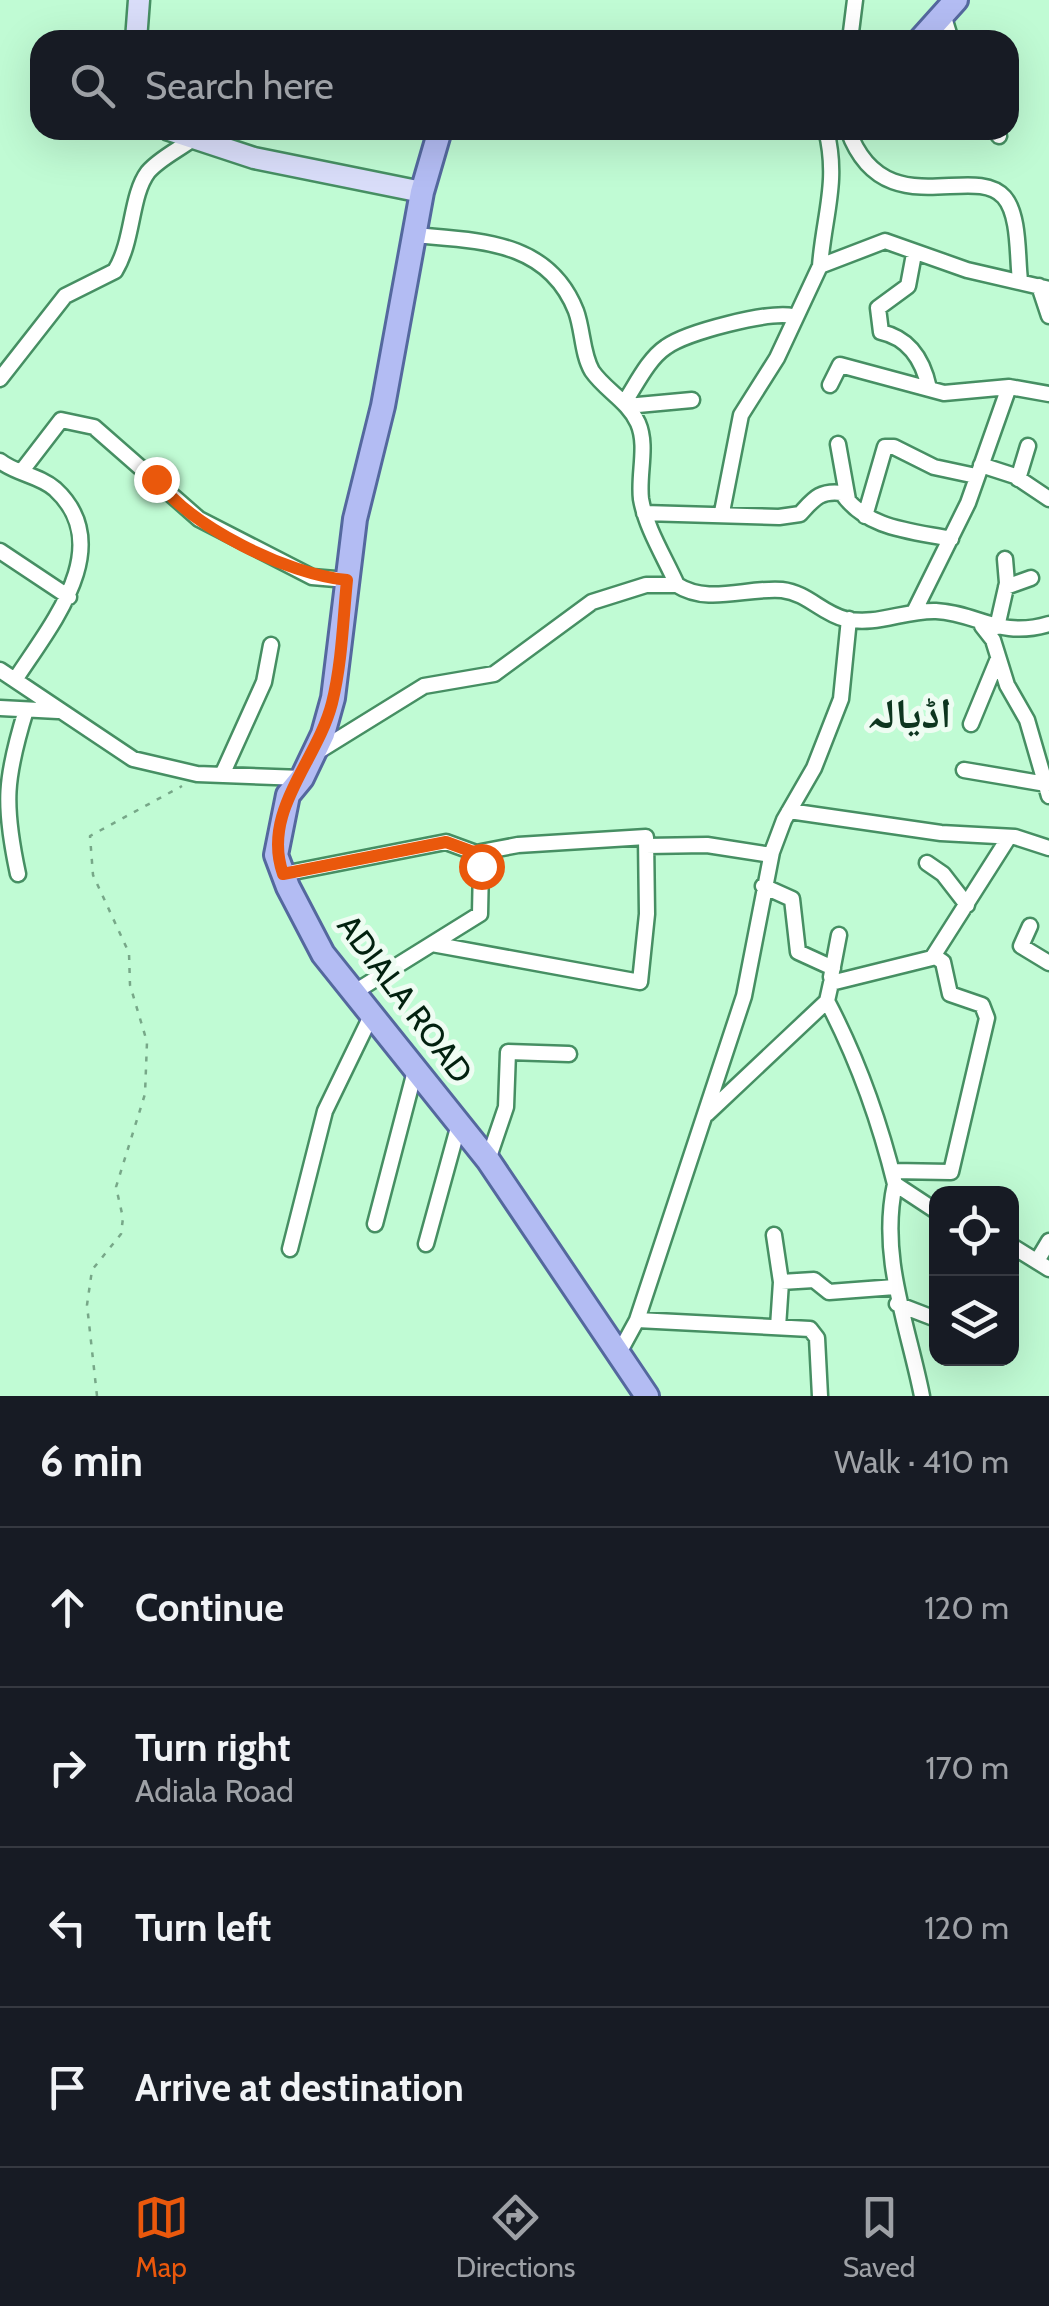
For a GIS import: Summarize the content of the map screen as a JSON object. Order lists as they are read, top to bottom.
{
  "streets": {
    "main road": ["ADIALA ROAD"]
  },
  "districts": ["اڈیالہ"],
  "page": {
    "search": "Search here",
    "heading": ["6 min", "Walk · 410 m"],
    "list": [
      ["Continue", "120 m"],
      ["Turn right", "Adiala Road", "170 m"],
      ["Turn left", "120 m"],
      "Arrive at destination"
    ],
    "nav": ["Map", "Directions", "Saved"]
  }
}
